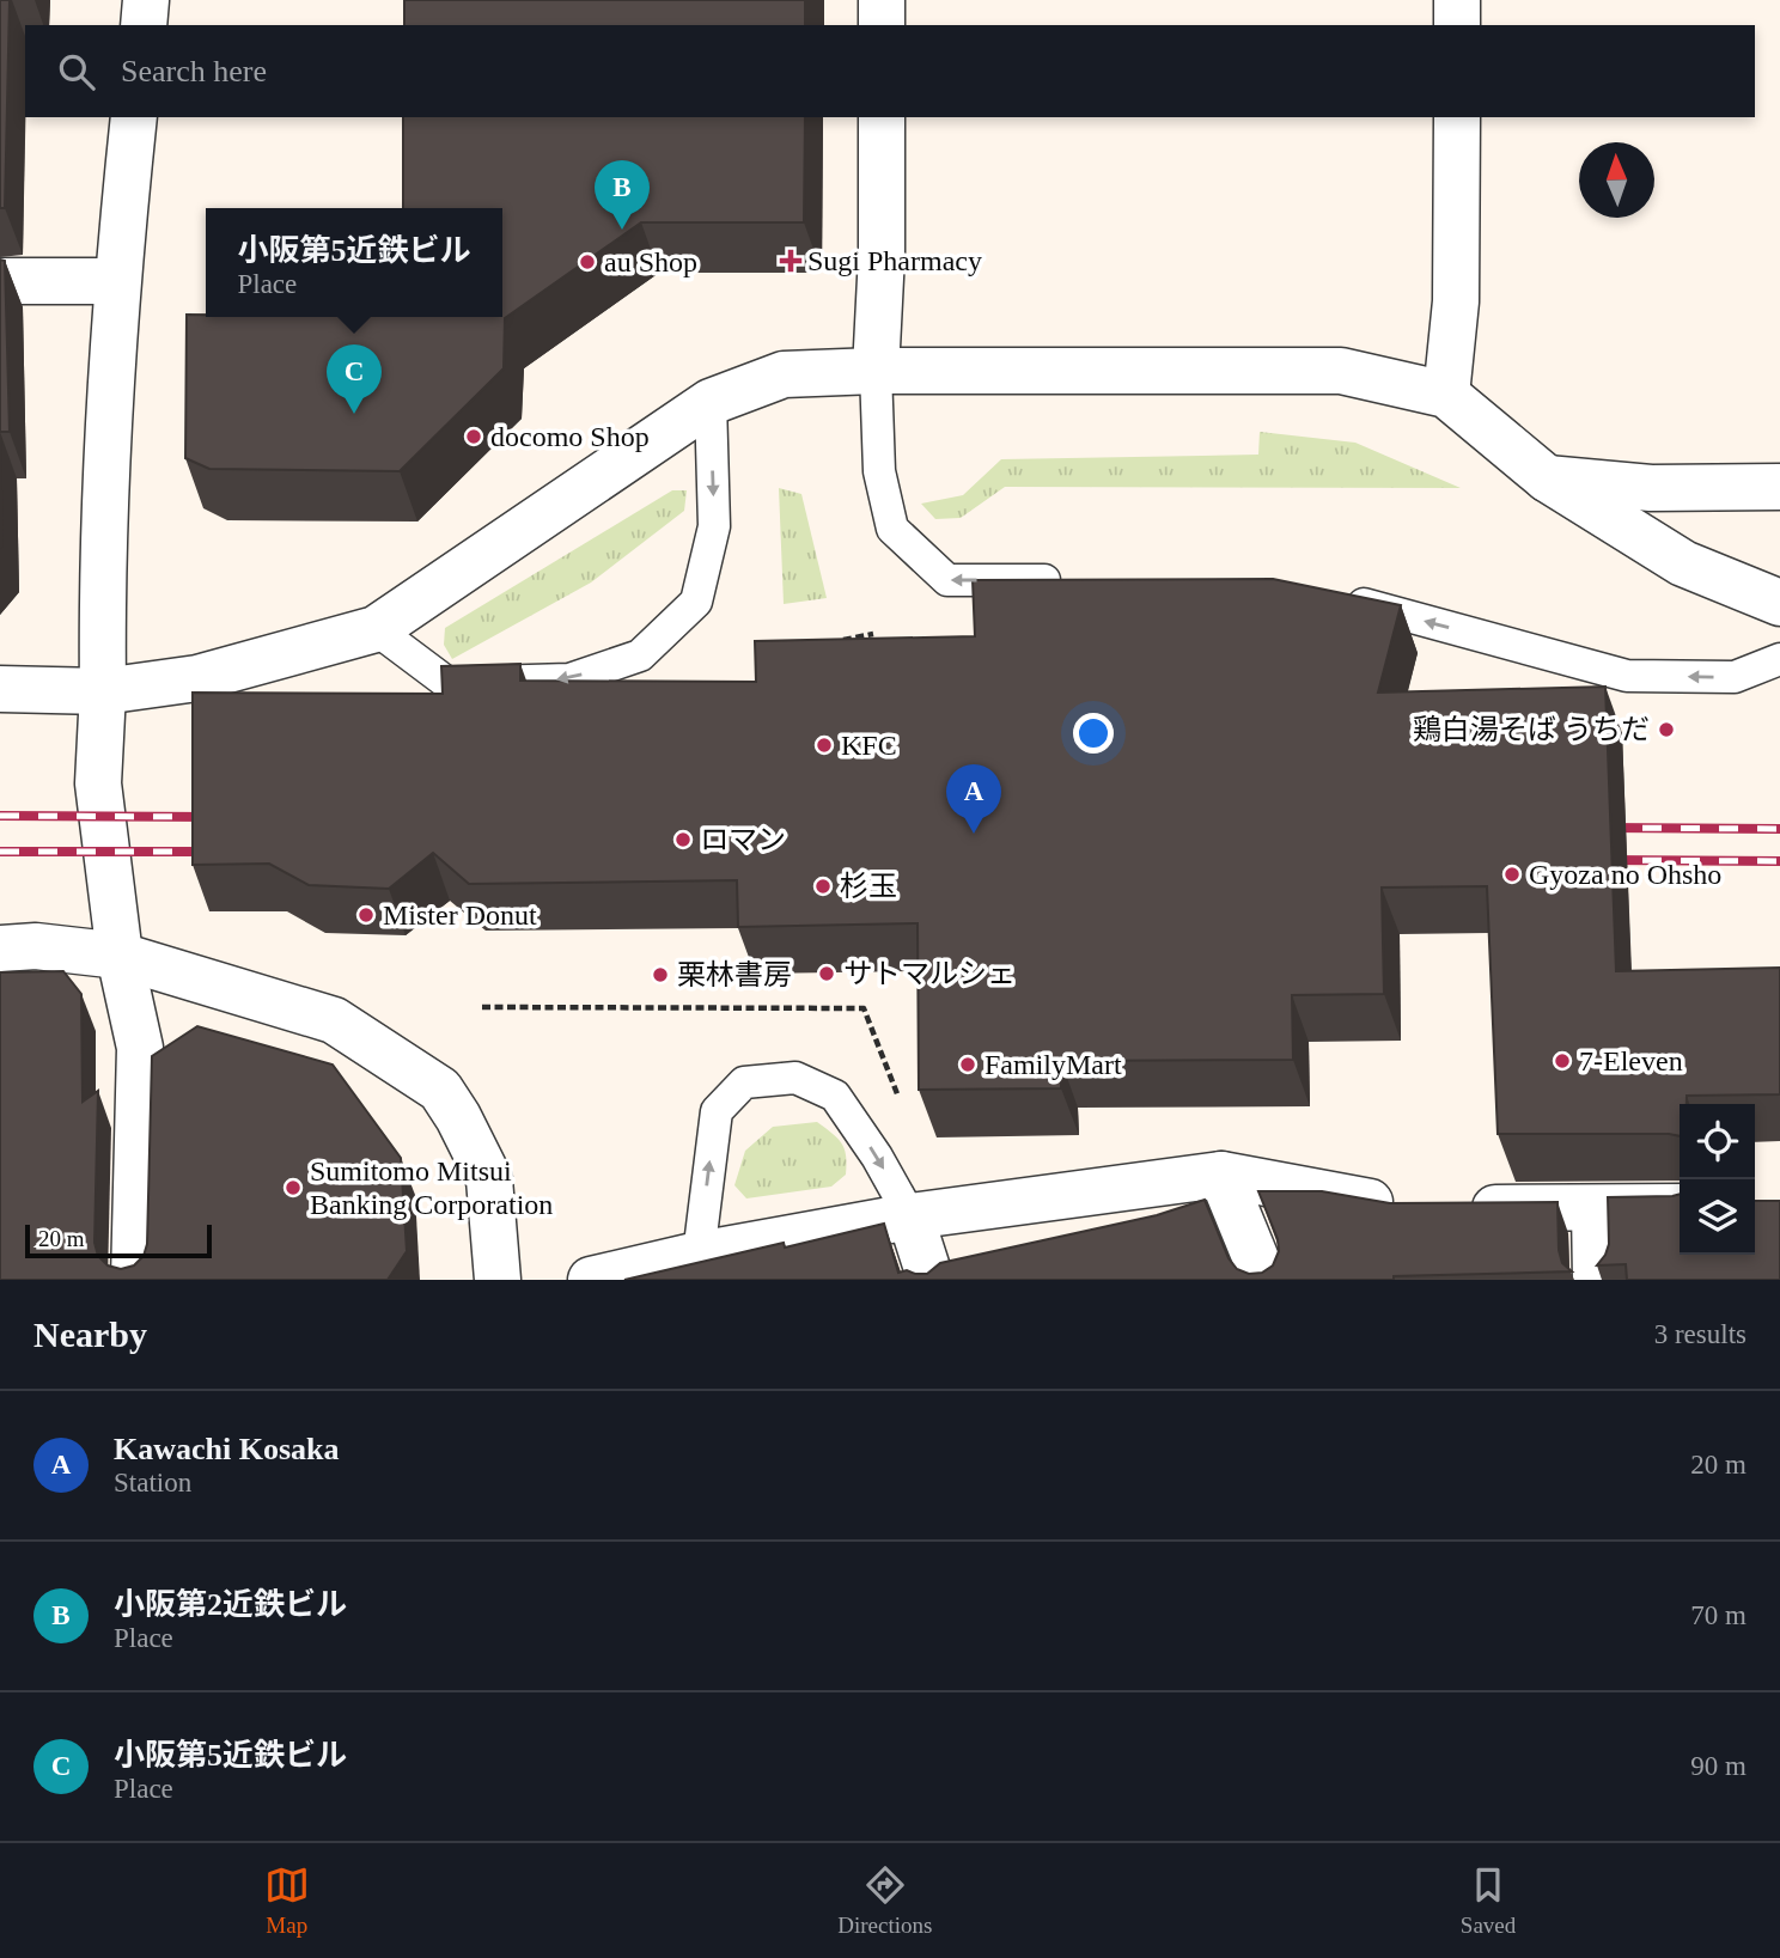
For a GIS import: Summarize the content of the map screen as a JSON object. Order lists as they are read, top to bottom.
{
  "places": {
    "health": ["Sugi Pharmacy"],
    "other": [
      "au Shop",
      "docomo Shop",
      "鶏白湯そば うちだ",
      "KFC",
      "ロマン",
      "Gyoza no Ohsho",
      "杉玉",
      "Mister Donut",
      "サトマルシェ",
      "栗林書房",
      "7-Eleven",
      "FamilyMart",
      "Sumitomo Mitsui Banking Corporation"
    ]
  },
  "scale_bar": "20 m",
  "north": "top",
  "page": {
    "search": "Search here",
    "pins": ["B", "C", "A"],
    "popup": ["小阪第5近鉄ビル", "Place"],
    "scale": "20 m",
    "heading": ["Nearby", "3 results"],
    "list": [
      {
        "mark": "A",
        "name": "Kawachi Kosaka",
        "note": "Station",
        "value": "20 m"
      },
      {
        "mark": "B",
        "name": "小阪第2近鉄ビル",
        "note": "Place",
        "value": "70 m"
      },
      {
        "mark": "C",
        "name": "小阪第5近鉄ビル",
        "note": "Place",
        "value": "90 m"
      }
    ],
    "nav": ["Map", "Directions", "Saved"]
  }
}
